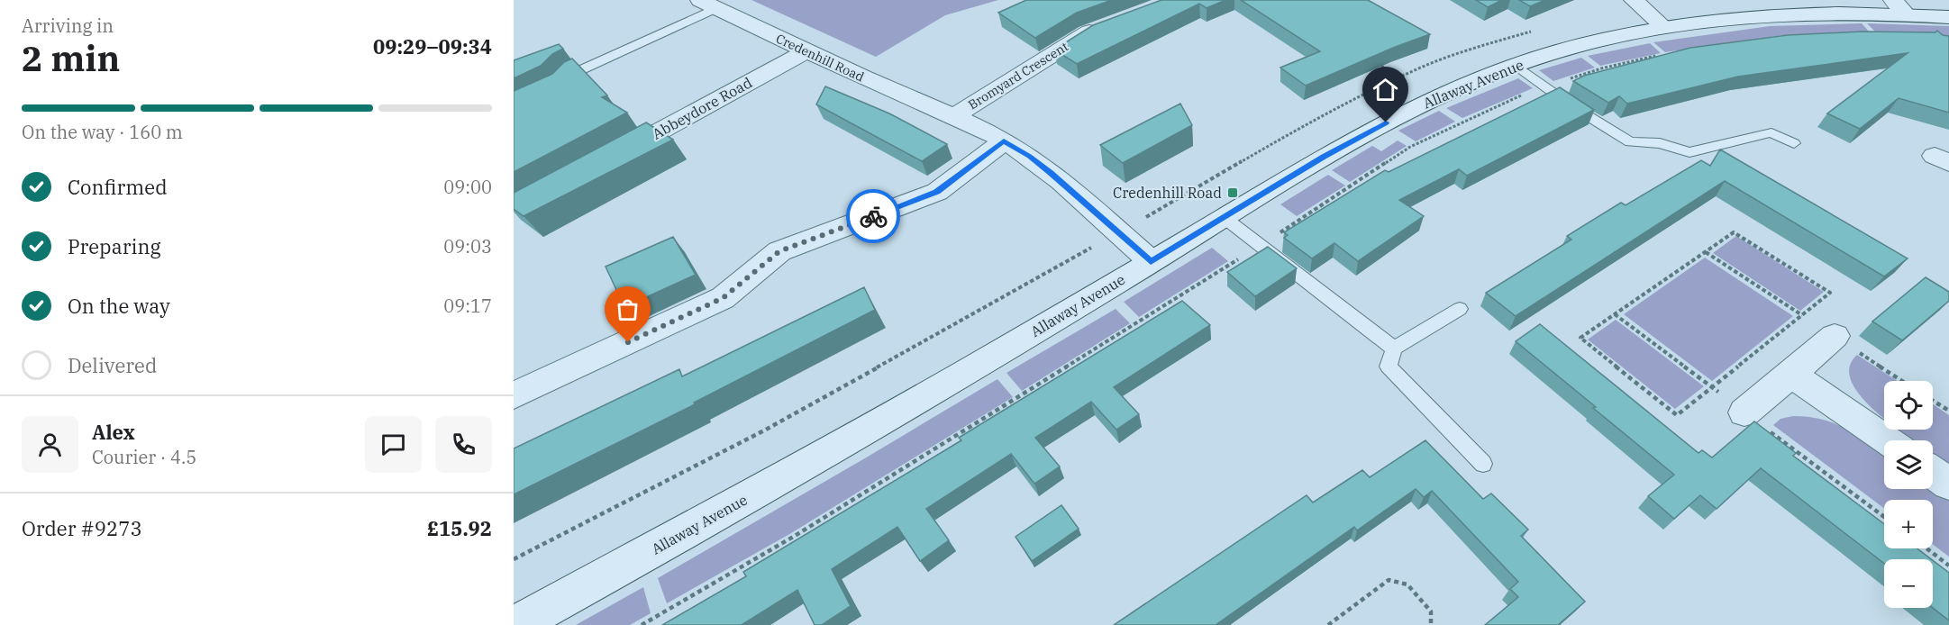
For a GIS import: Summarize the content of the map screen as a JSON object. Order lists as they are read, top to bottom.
{
  "streets": {
    "street": [
      "Credenhill Road",
      "Bromyard Crescent",
      "Allaway Avenue",
      "Abbeydore Road"
    ]
  },
  "crossings": [
    ["Credenhill Road", "Bromyard Crescent"],
    ["Credenhill Road", "Allaway Avenue"],
    ["Credenhill Road", "Abbeydore Road"]
  ],
  "places": {
    "transit": ["Credenhill Road"]
  },
  "page": {
    "heading": ["2 min", "Arriving in", "09:29–09:34"],
    "panel": [
      "Alex",
      "Courier · 4.5",
      "Order #9273",
      "£15.92"
    ],
    "bar": "On the way · 160 m",
    "list": [
      ["Confirmed", "09:00"],
      ["Preparing", "09:03"],
      ["On the way", "09:17"],
      "Delivered"
    ],
    "map_buttons": ["+", "−"]
  }
}
